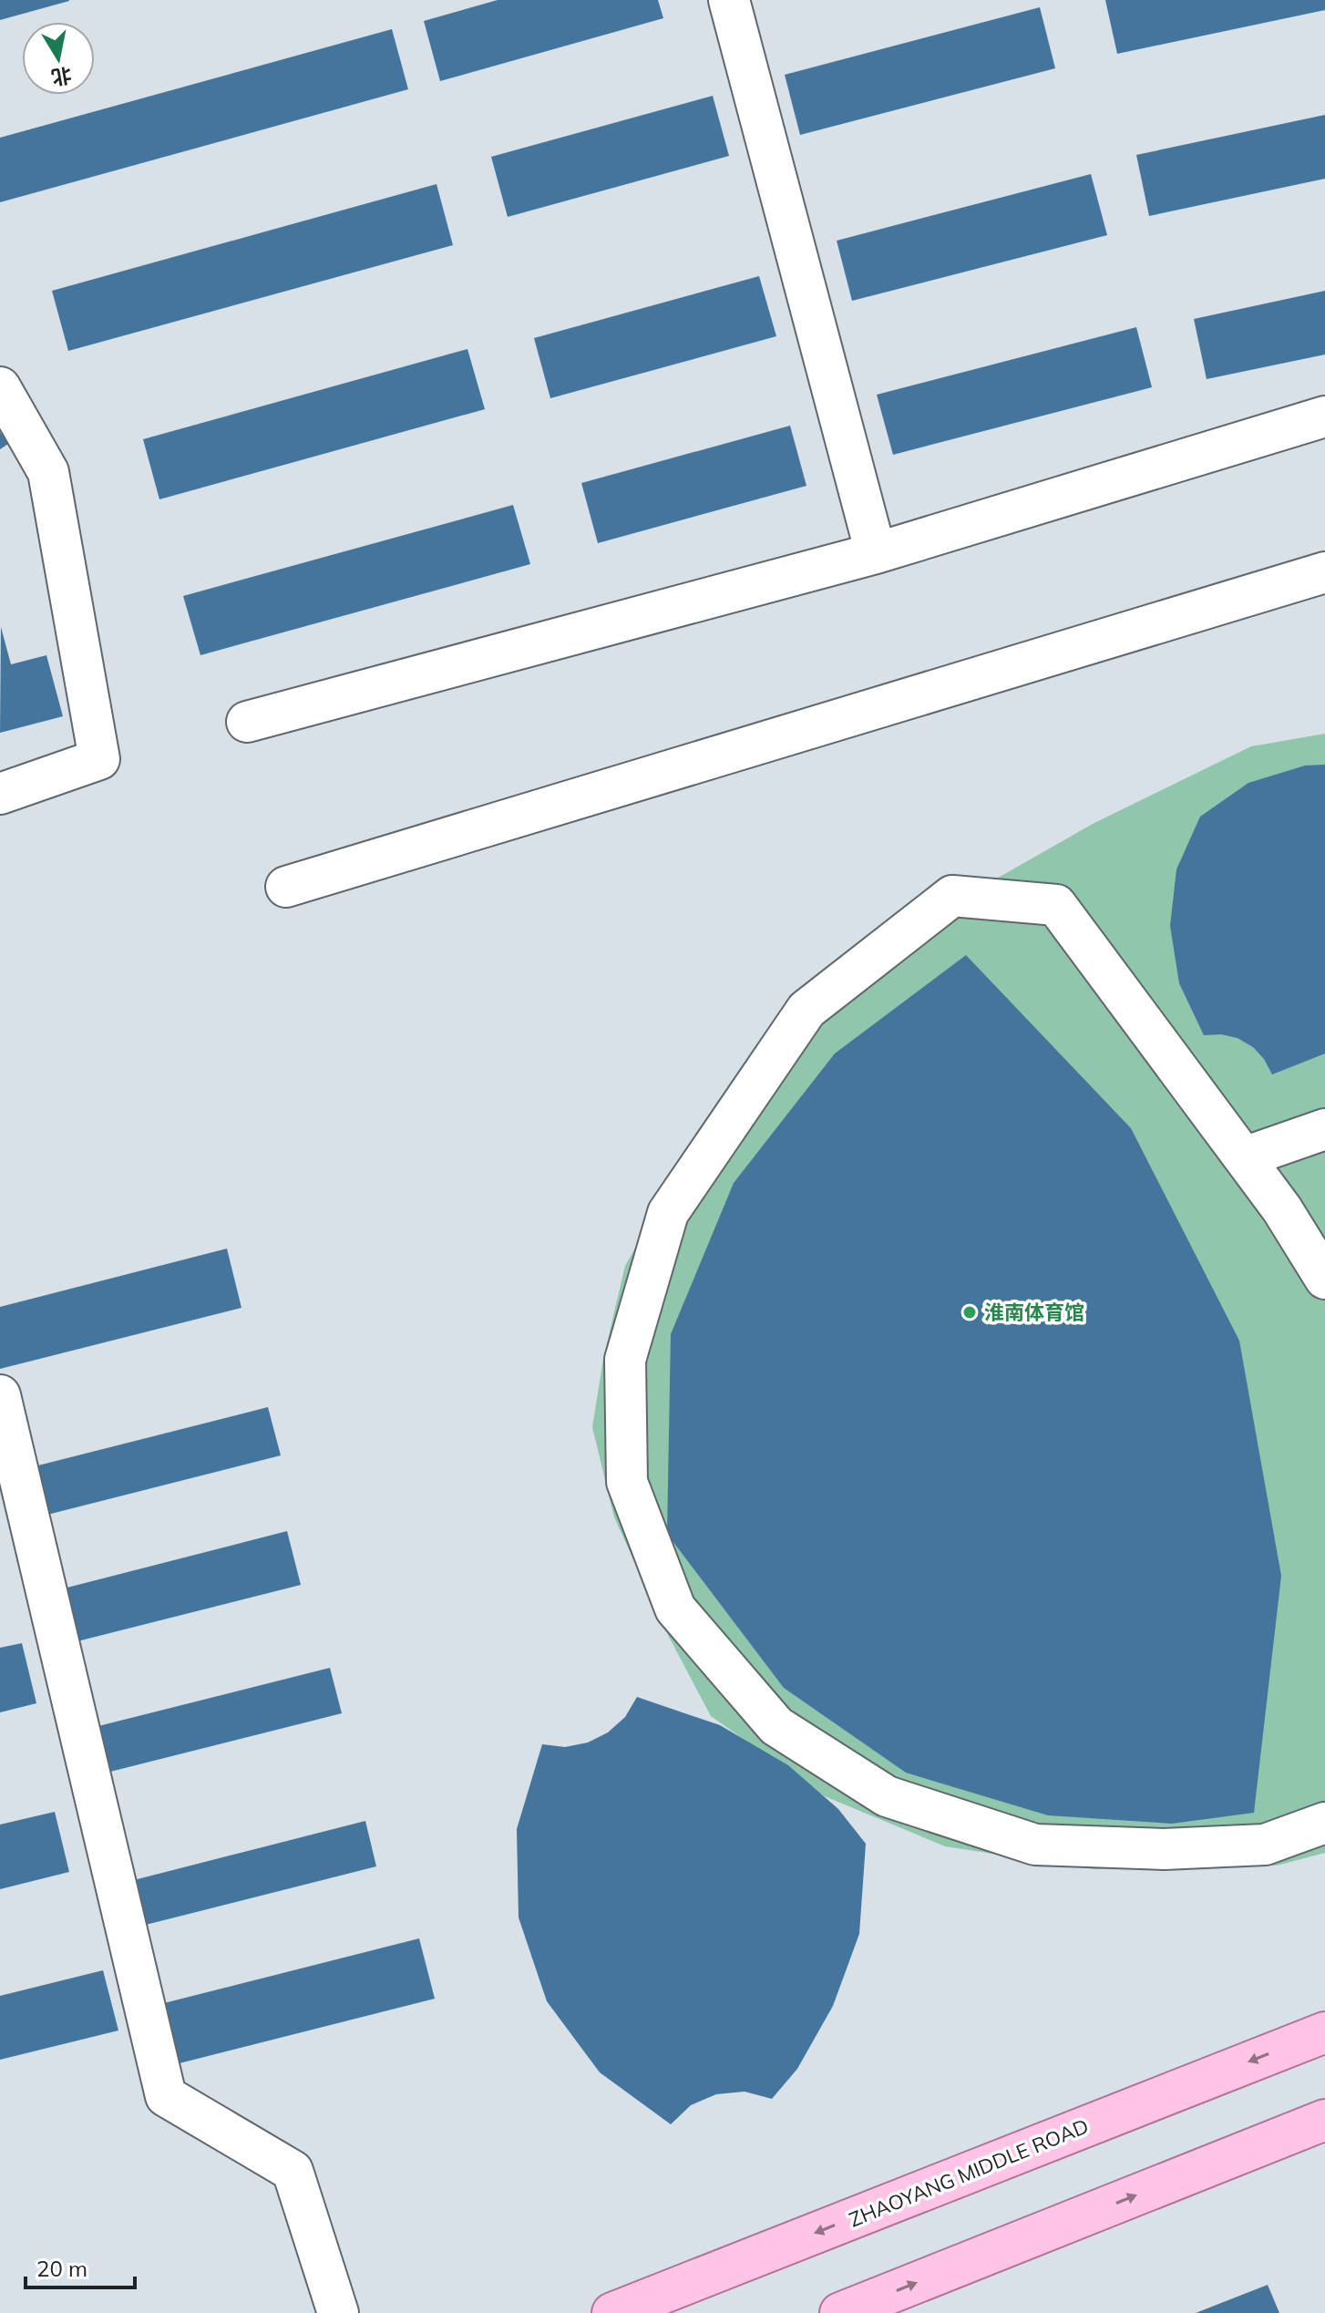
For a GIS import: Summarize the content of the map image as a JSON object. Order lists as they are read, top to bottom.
{
  "streets": {
    "main road": ["ZHAOYANG MIDDLE ROAD"]
  },
  "places": ["淮南体育馆"],
  "scale_bar": "20 m",
  "north": "bottom"
}
